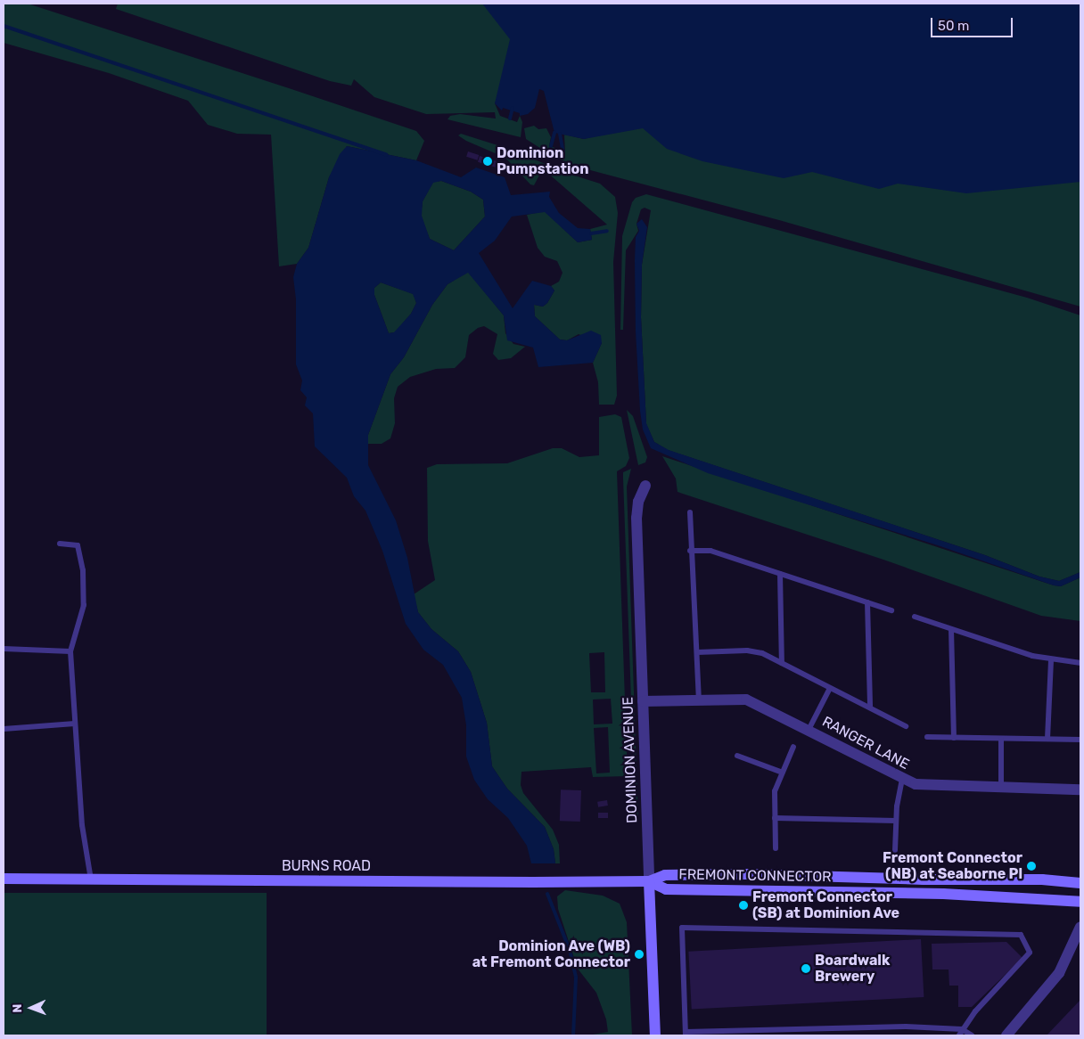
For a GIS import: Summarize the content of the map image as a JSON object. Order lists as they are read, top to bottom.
{
  "streets": {
    "main road": ["DOMINION AVENUE", "BURNS ROAD", "FREMONT CONNECTOR"],
    "street": ["RANGER LANE"]
  },
  "crossings": [
    ["RANGER LANE", "DOMINION AVENUE"],
    ["DOMINION AVENUE", "BURNS ROAD"],
    ["DOMINION AVENUE", "FREMONT CONNECTOR"],
    ["BURNS ROAD", "FREMONT CONNECTOR"]
  ],
  "places": [
    "Dominion Pumpstation",
    "Fremont Connector (NB) at Seaborne Pl",
    "Fremont Connector (SB) at Dominion Ave",
    "Dominion Ave (WB) at Fremont Connector",
    "Boardwalk Brewery"
  ],
  "scale_bar": "50 m",
  "north": "left"
}
